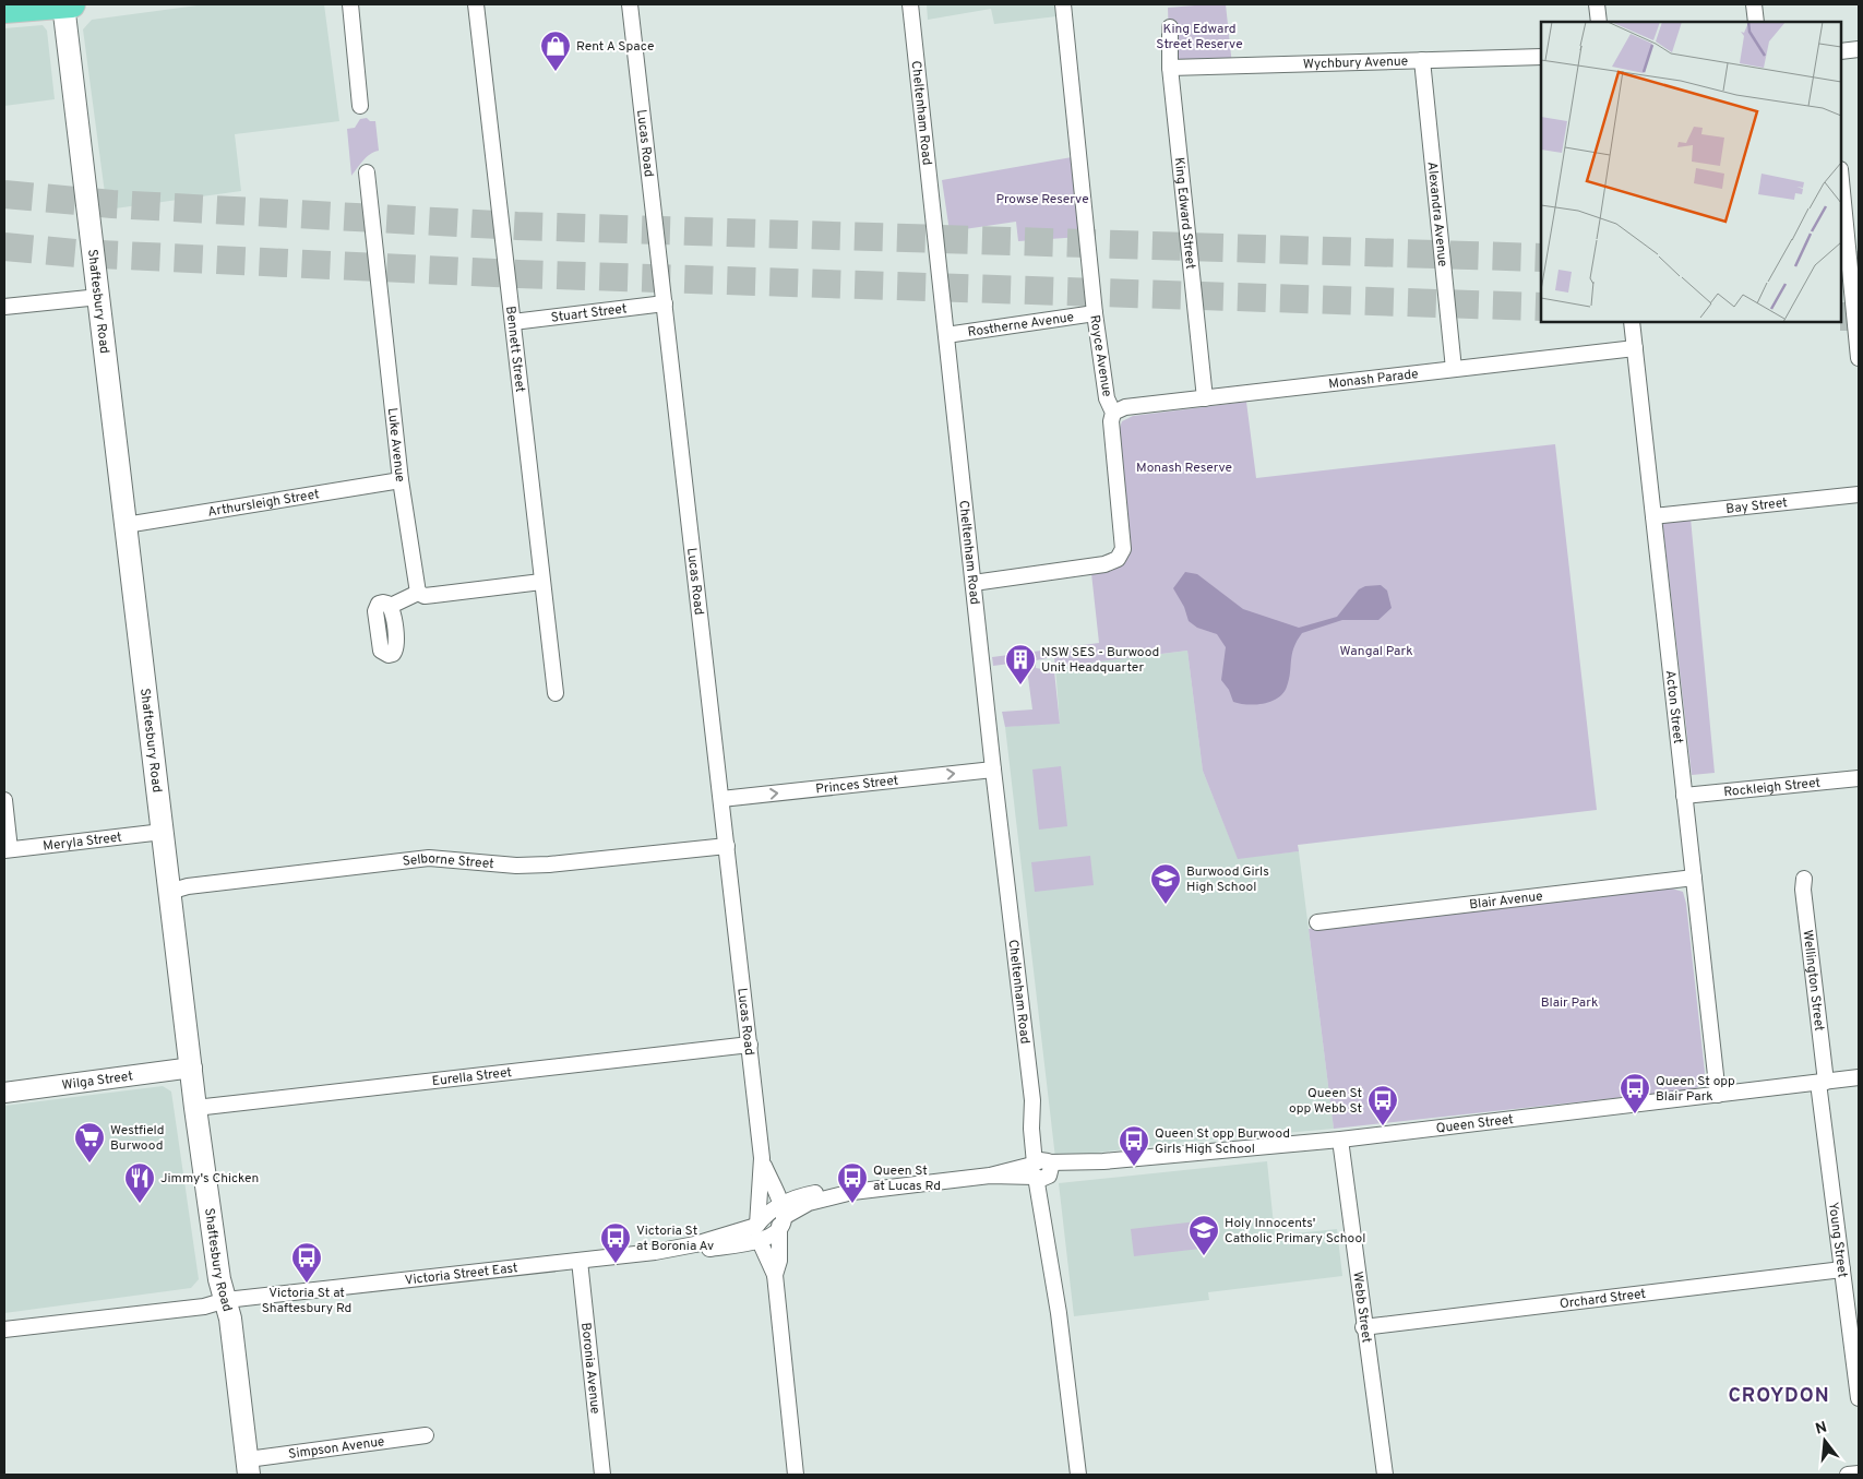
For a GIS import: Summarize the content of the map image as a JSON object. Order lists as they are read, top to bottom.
{
  "streets": {
    "main road": ["Shaftesbury Road"],
    "street": [
      "Wychbury Avenue",
      "Cheltenham Road",
      "Lucas Road",
      "King Edward Street",
      "Alexandra Avenue",
      "Stuart Street",
      "Rostherne Avenue",
      "Bennett Street",
      "Royce Avenue",
      "Monash Parade",
      "Luke Avenue",
      "Arthursleigh Street",
      "Bay Street",
      "Acton Street",
      "Princes Street",
      "Rockleigh Street",
      "Meryla Street",
      "Selborne Street",
      "Blair Avenue",
      "Wellington Street",
      "Eurella Street",
      "Wilga Street",
      "Queen Street",
      "Young Street",
      "Victoria Street East",
      "Orchard Street",
      "Webb Street",
      "Boronia Avenue",
      "Simpson Avenue"
    ]
  },
  "crossings": [
    ["Wychbury Avenue", "King Edward Street"],
    ["Wychbury Avenue", "Alexandra Avenue"],
    ["Cheltenham Road", "Rostherne Avenue"],
    ["Cheltenham Road", "Royce Avenue"],
    ["Cheltenham Road", "Princes Street"],
    ["Cheltenham Road", "Queen Street"],
    ["Lucas Road", "Stuart Street"],
    ["Lucas Road", "Princes Street"],
    ["Lucas Road", "Selborne Street"],
    ["Lucas Road", "Eurella Street"],
    ["Lucas Road", "Queen Street"],
    ["Lucas Road", "Victoria Street East"],
    ["King Edward Street", "Monash Parade"],
    ["Alexandra Avenue", "Monash Parade"],
    ["Shaftesbury Road", "Arthursleigh Street"],
    ["Shaftesbury Road", "Meryla Street"],
    ["Shaftesbury Road", "Selborne Street"],
    ["Shaftesbury Road", "Eurella Street"],
    ["Shaftesbury Road", "Wilga Street"],
    ["Shaftesbury Road", "Victoria Street East"],
    ["Shaftesbury Road", "Simpson Avenue"],
    ["Stuart Street", "Bennett Street"],
    ["Rostherne Avenue", "Royce Avenue"],
    ["Royce Avenue", "Monash Parade"],
    ["Monash Parade", "Acton Street"],
    ["Luke Avenue", "Arthursleigh Street"],
    ["Bay Street", "Acton Street"],
    ["Acton Street", "Rockleigh Street"],
    ["Acton Street", "Blair Avenue"],
    ["Acton Street", "Queen Street"],
    ["Wellington Street", "Queen Street"],
    ["Wellington Street", "Young Street"],
    ["Queen Street", "Young Street"],
    ["Queen Street", "Victoria Street East"],
    ["Queen Street", "Webb Street"],
    ["Young Street", "Orchard Street"],
    ["Victoria Street East", "Boronia Avenue"],
    ["Orchard Street", "Webb Street"]
  ],
  "one_way": ["Princes Street"],
  "districts": ["CROYDON"],
  "parks": [
    "King Edward Street Reserve",
    "Prowse Reserve",
    "Monash Reserve",
    "Wangal Park",
    "Blair Park"
  ],
  "places": {
    "shop": ["Rent A Space"],
    "building": ["NSW SES - Burwood Unit Headquarter"],
    "school or university": ["Burwood Girls High School", "Holy Innocents' Catholic Primary School"],
    "bus stop": [
      "Queen St opp Blair Park",
      "Queen St opp Webb St",
      "Queen St opp Burwood Girls High School",
      "Queen St at Lucas Rd",
      "Victoria St at Boronia Av",
      "Victoria St at Shaftesbury Rd"
    ],
    "supermarket": ["Westfield Burwood"],
    "restaurant": ["Jimmy's Chicken"]
  },
  "north": "top"
}
